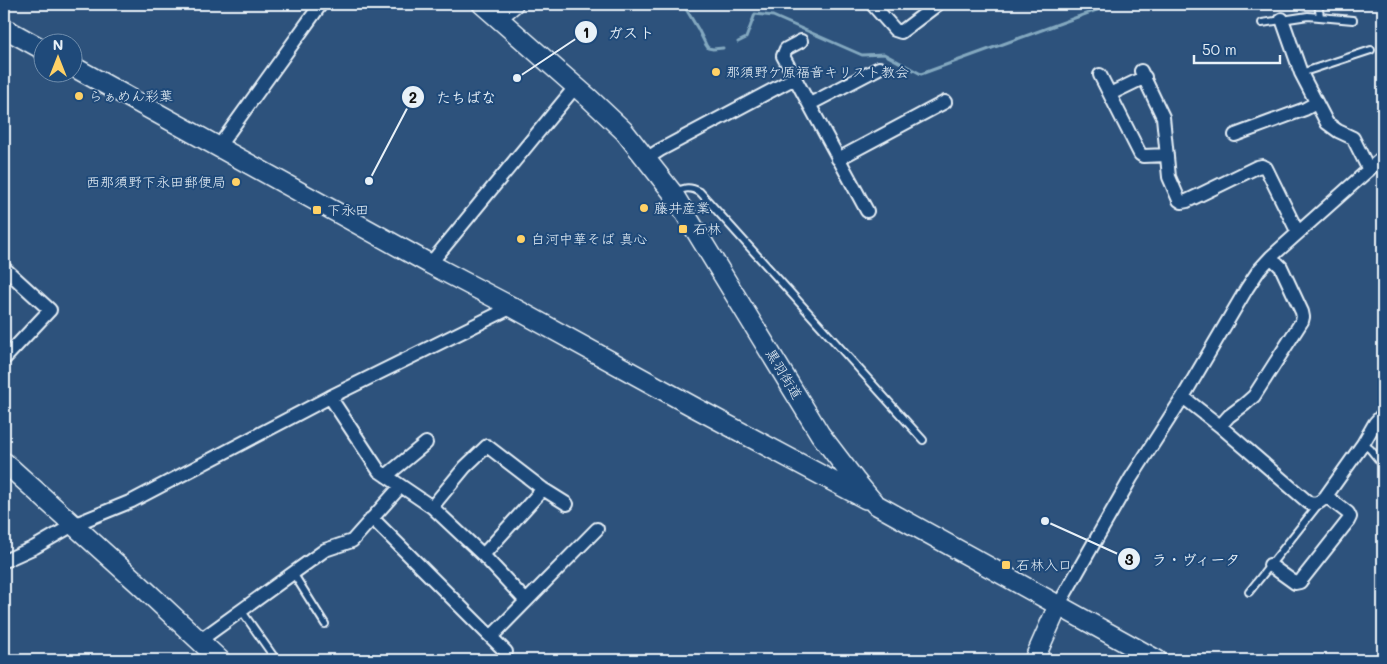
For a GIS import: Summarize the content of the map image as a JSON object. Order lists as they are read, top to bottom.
{
  "streets": {
    "street": ["黒羽街道"]
  },
  "places": {
    "other": [
      "那須野ケ原福音キリスト教会",
      "ガスト",
      "らぁめん彩葉",
      "たちばな",
      "西那須野下永田郵便局",
      "藤井産業",
      "白河中華そば 真心",
      "ラ・ヴィータ"
    ],
    "transit": ["下永田", "石林", "石林入口"]
  },
  "scale_bar": "50 m",
  "north": "top"
}
